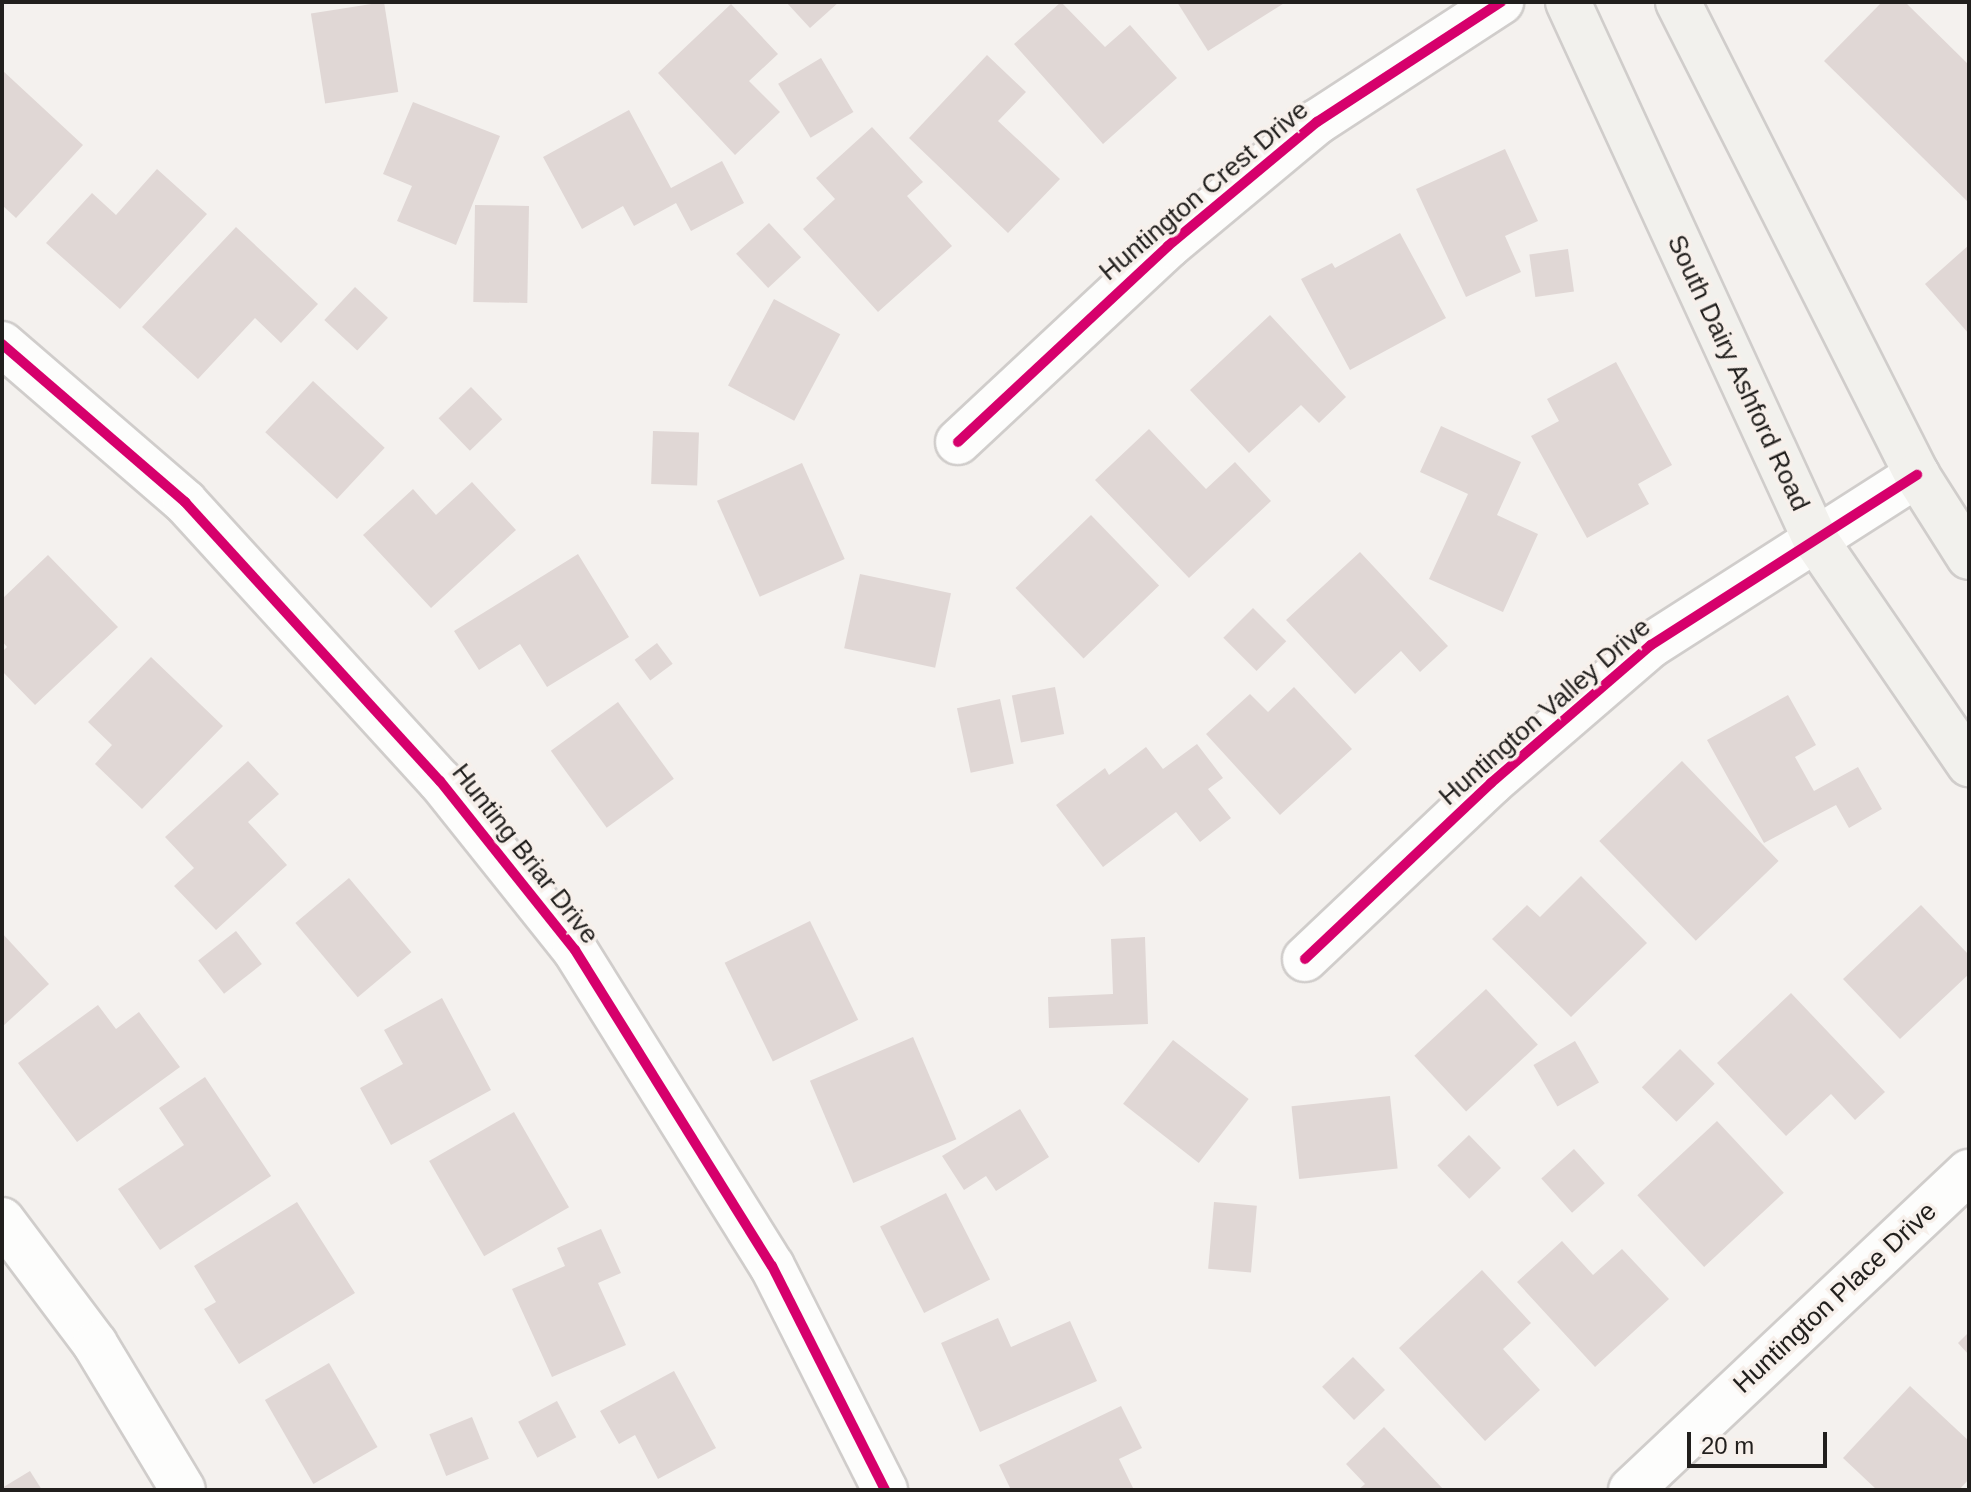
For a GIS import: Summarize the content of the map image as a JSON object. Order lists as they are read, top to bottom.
{
  "streets": {
    "main road": ["South Dairy Ashford Road"],
    "street": [
      "Huntington Crest Drive",
      "Huntington Valley Drive",
      "Hunting Briar Drive",
      "Huntington Place Drive"
    ]
  },
  "crossings": [
    ["South Dairy Ashford Road", "Huntington Valley Drive"]
  ],
  "scale_bar": "20 m"
}
